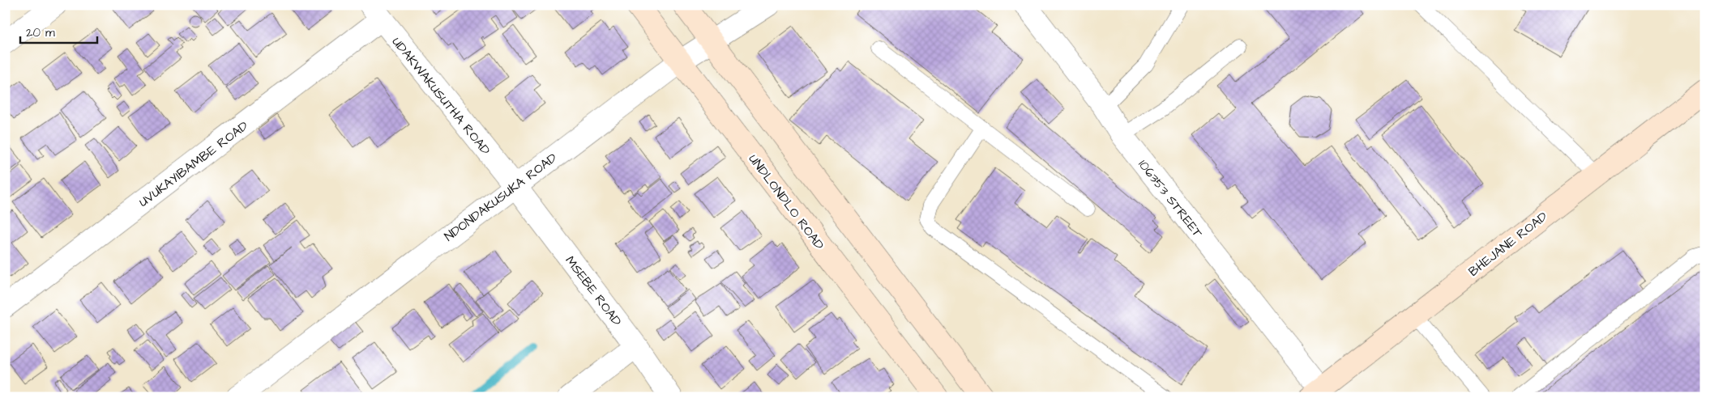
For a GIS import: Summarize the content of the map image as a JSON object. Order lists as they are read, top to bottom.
{
  "streets": {
    "main road": ["UNDLONDLO ROAD", "BHEJANE ROAD"],
    "street": [
      "UDAKWAKUSUTHA ROAD",
      "UVUKAYIBAMBE ROAD",
      "NDONDAKUSUKA ROAD",
      "106353 STREET",
      "MSEBE ROAD"
    ]
  },
  "crossings": [
    ["UDAKWAKUSUTHA ROAD", "UVUKAYIBAMBE ROAD"],
    ["UDAKWAKUSUTHA ROAD", "NDONDAKUSUKA ROAD"],
    ["UDAKWAKUSUTHA ROAD", "MSEBE ROAD"],
    ["NDONDAKUSUKA ROAD", "UNDLONDLO ROAD"],
    ["NDONDAKUSUKA ROAD", "MSEBE ROAD"],
    ["106353 STREET", "BHEJANE ROAD"]
  ],
  "scale_bar": "20 m"
}
